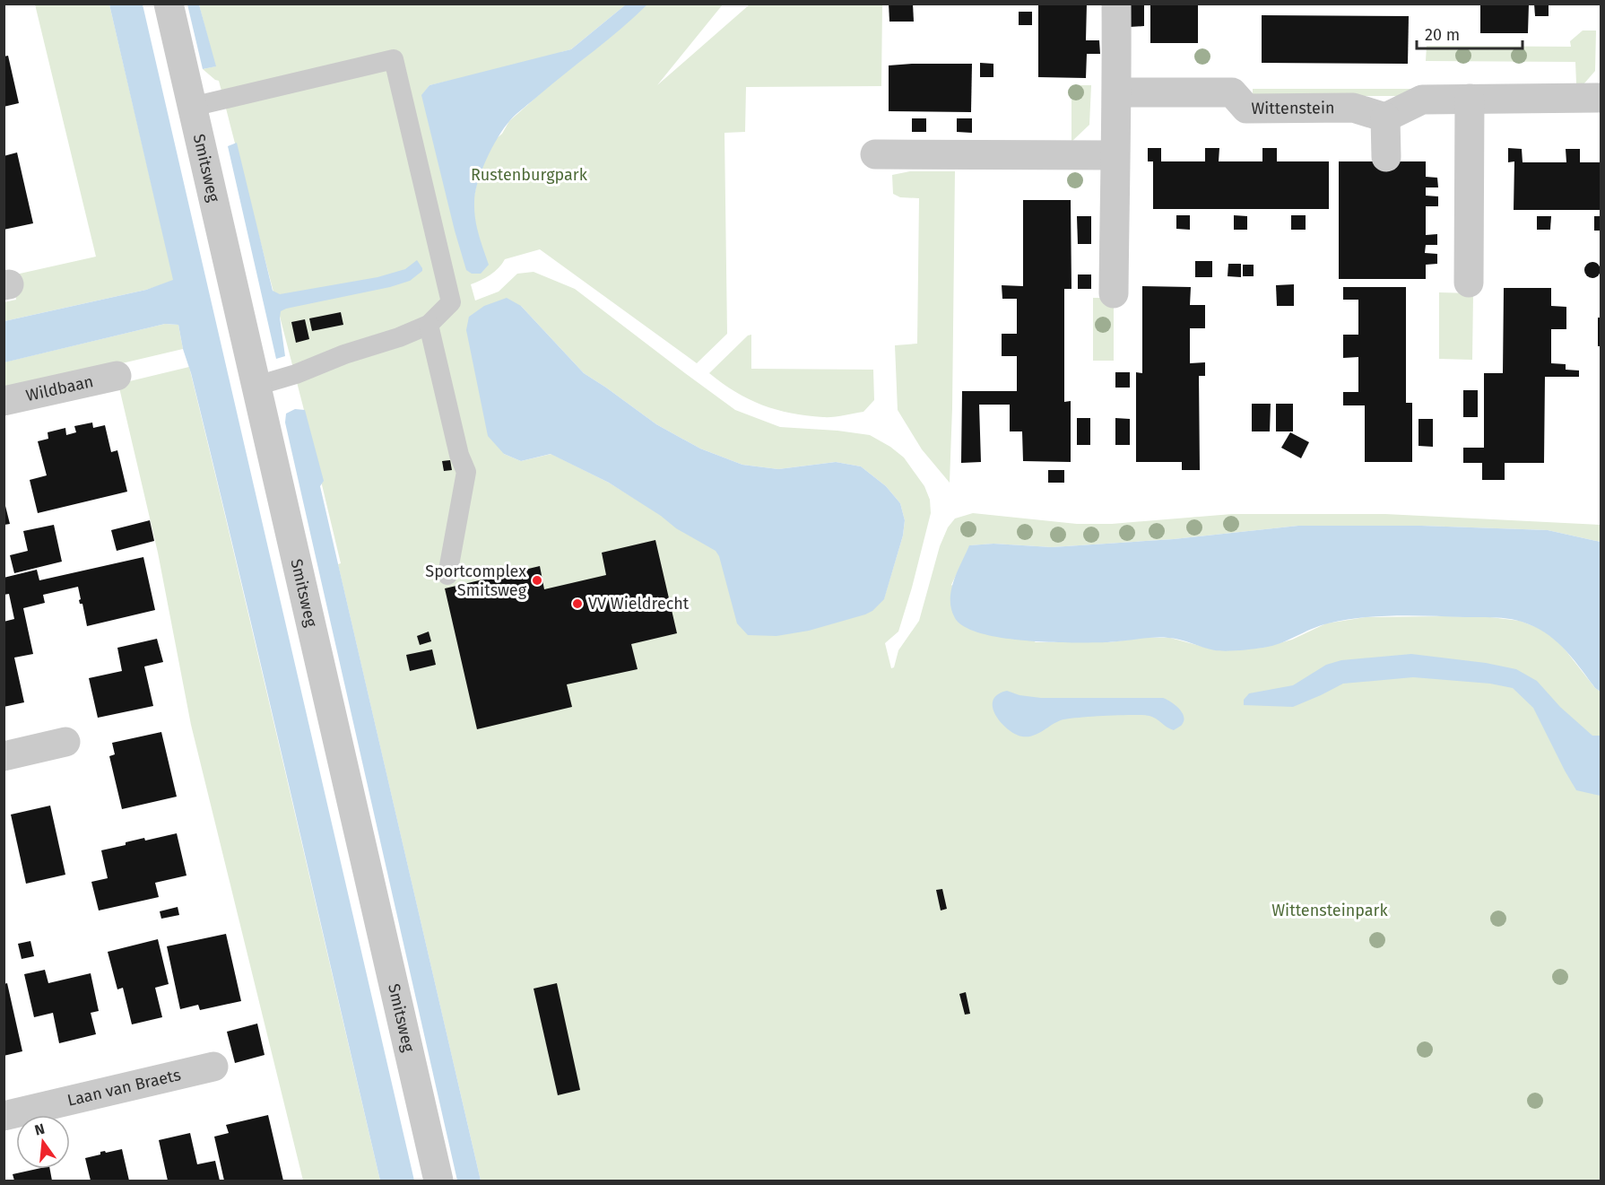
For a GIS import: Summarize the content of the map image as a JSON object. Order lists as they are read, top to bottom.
{
  "streets": {
    "street": [
      "Wittenstein",
      "Smitsweg",
      "Wildbaan",
      "Laan van Braets"
    ]
  },
  "parks": ["Rustenburgpark", "Wittensteinpark"],
  "places": ["Sportcomplex Smitsweg", "VV Wieldrecht"],
  "scale_bar": "20 m",
  "north": "top"
}
